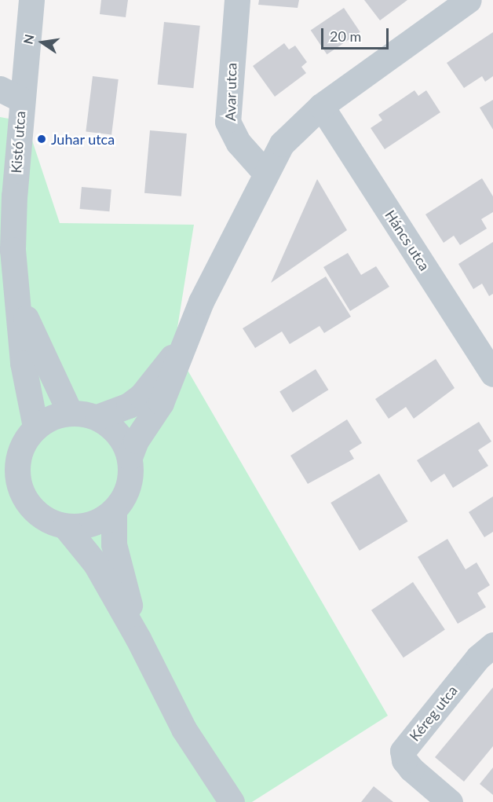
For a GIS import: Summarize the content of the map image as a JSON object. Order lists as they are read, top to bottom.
{
  "streets": {
    "street": [
      "Avar utca",
      "Kistó utca",
      "Háncs utca",
      "Kéreg utca"
    ]
  },
  "places": ["Juhar utca"],
  "scale_bar": "20 m",
  "north": "left"
}
